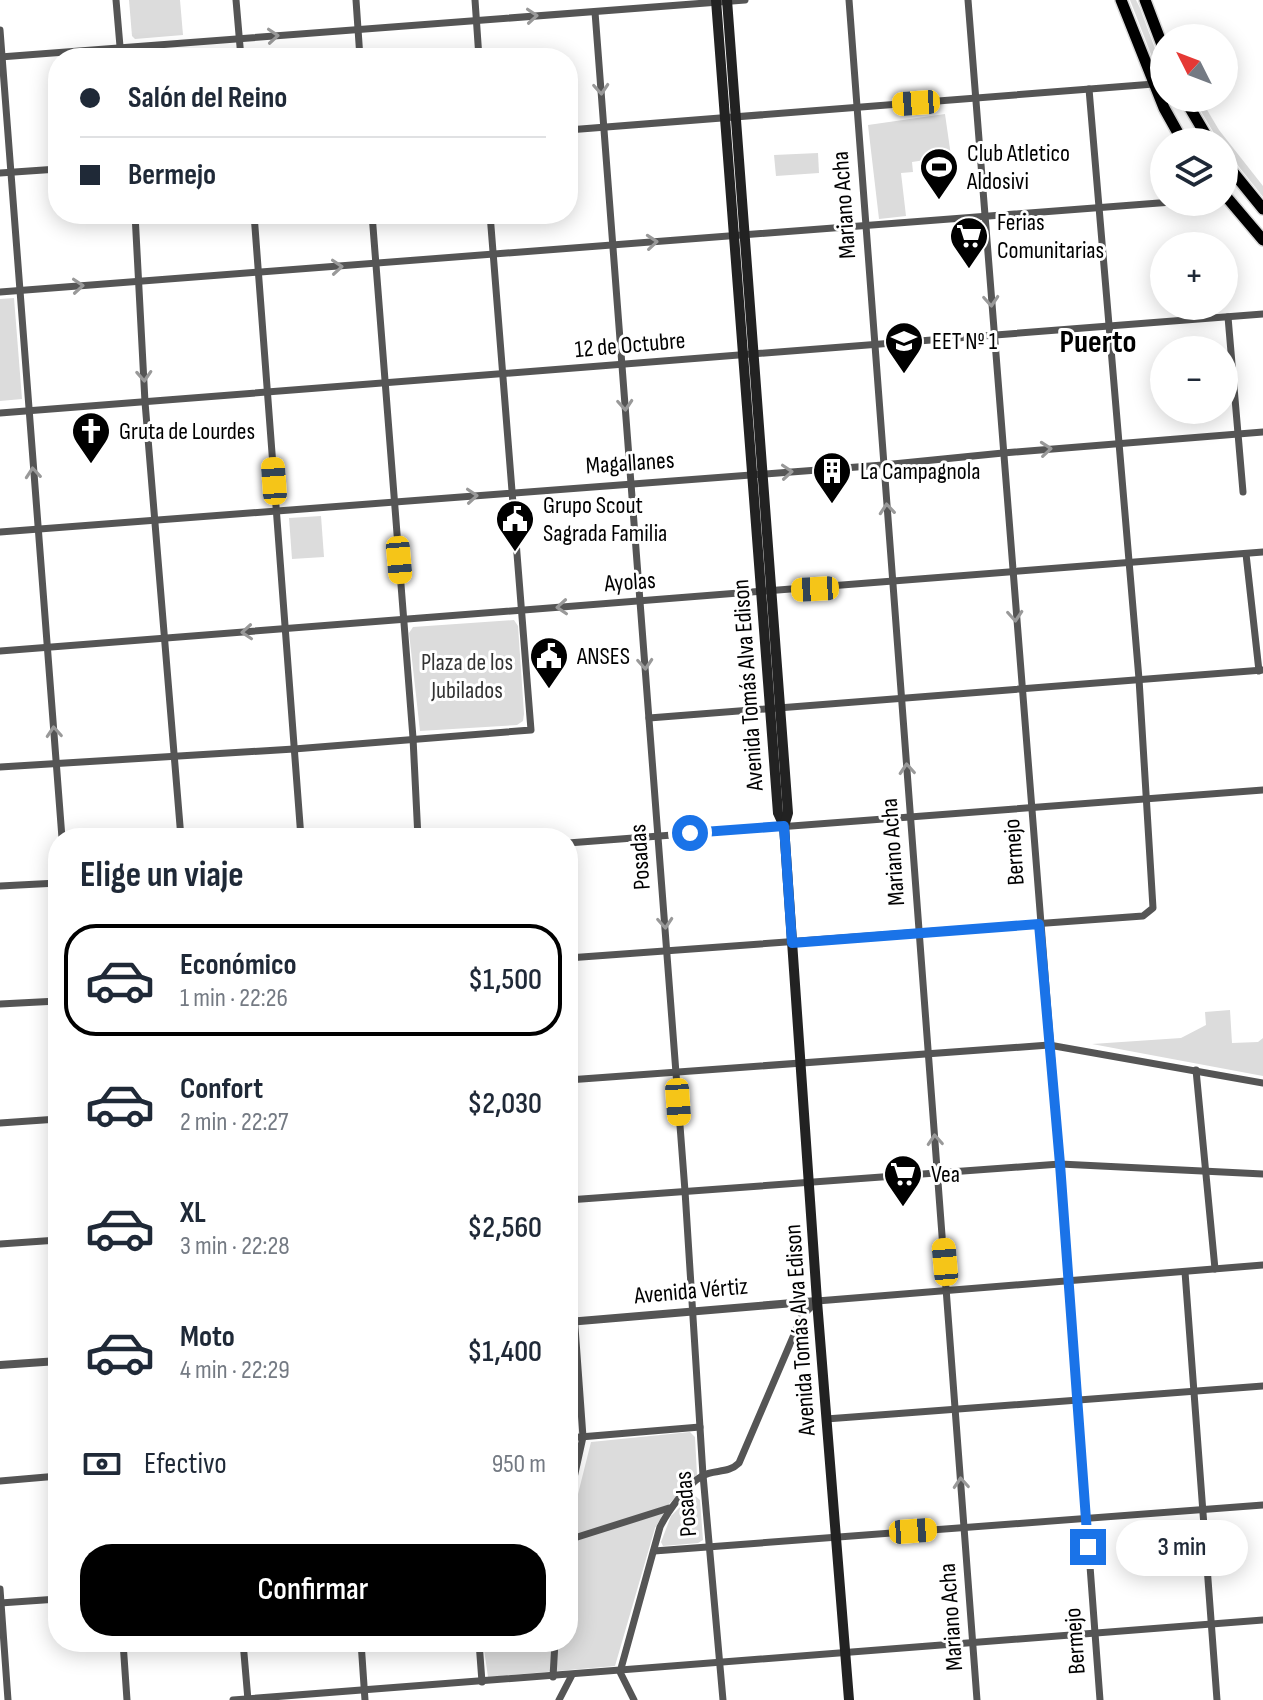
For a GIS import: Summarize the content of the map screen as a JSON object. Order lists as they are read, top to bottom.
{
  "streets": {
    "main road": ["Avenida Tomás Alva Edison"],
    "street": [
      "Mariano Acha",
      "12 de Octubre",
      "Magallanes",
      "Ayolas",
      "Bermejo",
      "Posadas",
      "Avenida Vértiz"
    ]
  },
  "crossings": [
    ["Mariano Acha", "12 de Octubre"],
    ["Mariano Acha", "Magallanes"],
    ["Mariano Acha", "Ayolas"],
    ["12 de Octubre", "Avenida Tomás Alva Edison"],
    ["12 de Octubre", "Bermejo"],
    ["12 de Octubre", "Posadas"],
    ["Magallanes", "Avenida Tomás Alva Edison"],
    ["Magallanes", "Bermejo"],
    ["Magallanes", "Posadas"],
    ["Ayolas", "Avenida Tomás Alva Edison"],
    ["Ayolas", "Bermejo"],
    ["Ayolas", "Posadas"],
    ["Avenida Tomás Alva Edison", "Avenida Vértiz"],
    ["Posadas", "Avenida Vértiz"]
  ],
  "districts": ["Puerto"],
  "parks": ["Plaza de los Jubilados"],
  "places": {
    "sports": ["Club Atletico Aldosivi"],
    "supermarket": ["Ferias Comunitarias", "Vea"],
    "school or university": ["EET Nº 1"],
    "church": ["Gruta de Lourdes"],
    "building": ["La Campagnola"],
    "public building": ["Grupo Scout Sagrada Familia", "ANSES"]
  },
  "north": "top left",
  "page": {
    "map_buttons": ["+", "−"],
    "banner": ["Salón del Reino", "Bermejo"],
    "heading": "Elige un viaje",
    "list": [
      {
        "name": "Económico",
        "note": "1 min · 22:26",
        "value": "$1,500"
      },
      {
        "name": "Confort",
        "note": "2 min · 22:27",
        "value": "$2,030"
      },
      {
        "name": "XL",
        "note": "3 min · 22:28",
        "value": "$2,560"
      },
      {
        "name": "Moto",
        "note": "4 min · 22:29",
        "value": "$1,400"
      }
    ],
    "pay": ["Efectivo", "950 m"],
    "bubble": "3 min",
    "buttons": "Confirmar"
  }
}
